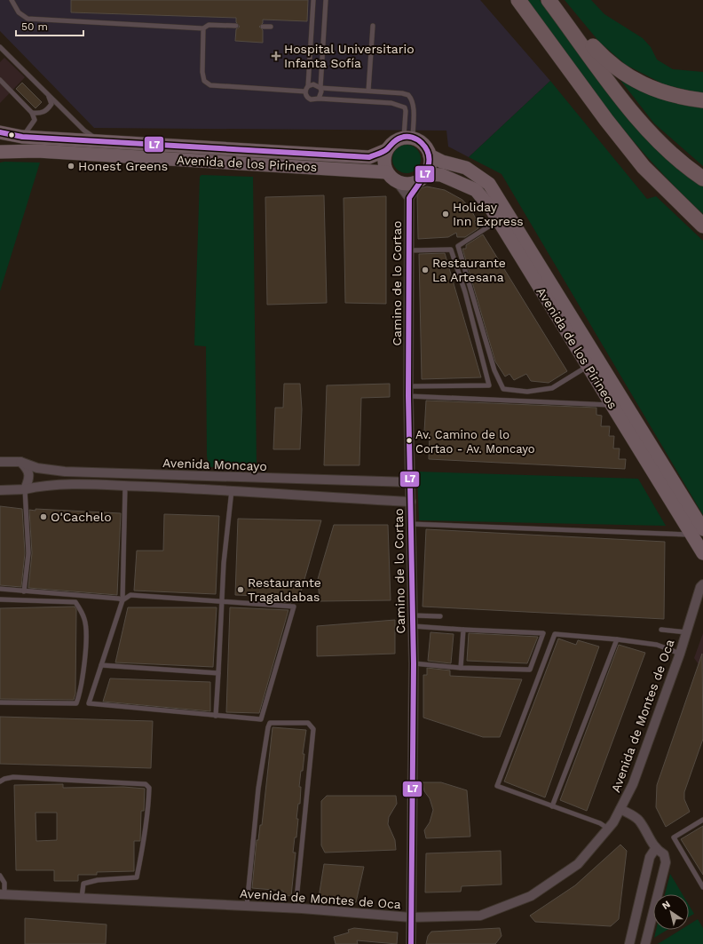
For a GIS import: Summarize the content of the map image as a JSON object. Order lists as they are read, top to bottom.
{
  "streets": {
    "main road": ["Avenida de los Pirineos"],
    "street": ["Camino de lo Cortao", "Avenida Moncayo", "Avenida de Montes de Oca"]
  },
  "crossings": [
    ["Camino de lo Cortao", "Avenida Moncayo"],
    ["Camino de lo Cortao", "Avenida de Montes de Oca"]
  ],
  "places": {
    "health": ["Hospital Universitario Infanta Sofía"],
    "other": [
      "Honest Greens",
      "Holiday Inn Express",
      "Restaurante La Artesana",
      "Av. Camino de lo Cortao - Av. Moncayo",
      "O'Cachelo",
      "Restaurante Tragaldabas"
    ]
  },
  "lines": ["transit line L7"],
  "scale_bar": "50 m",
  "north": "top left"
}
